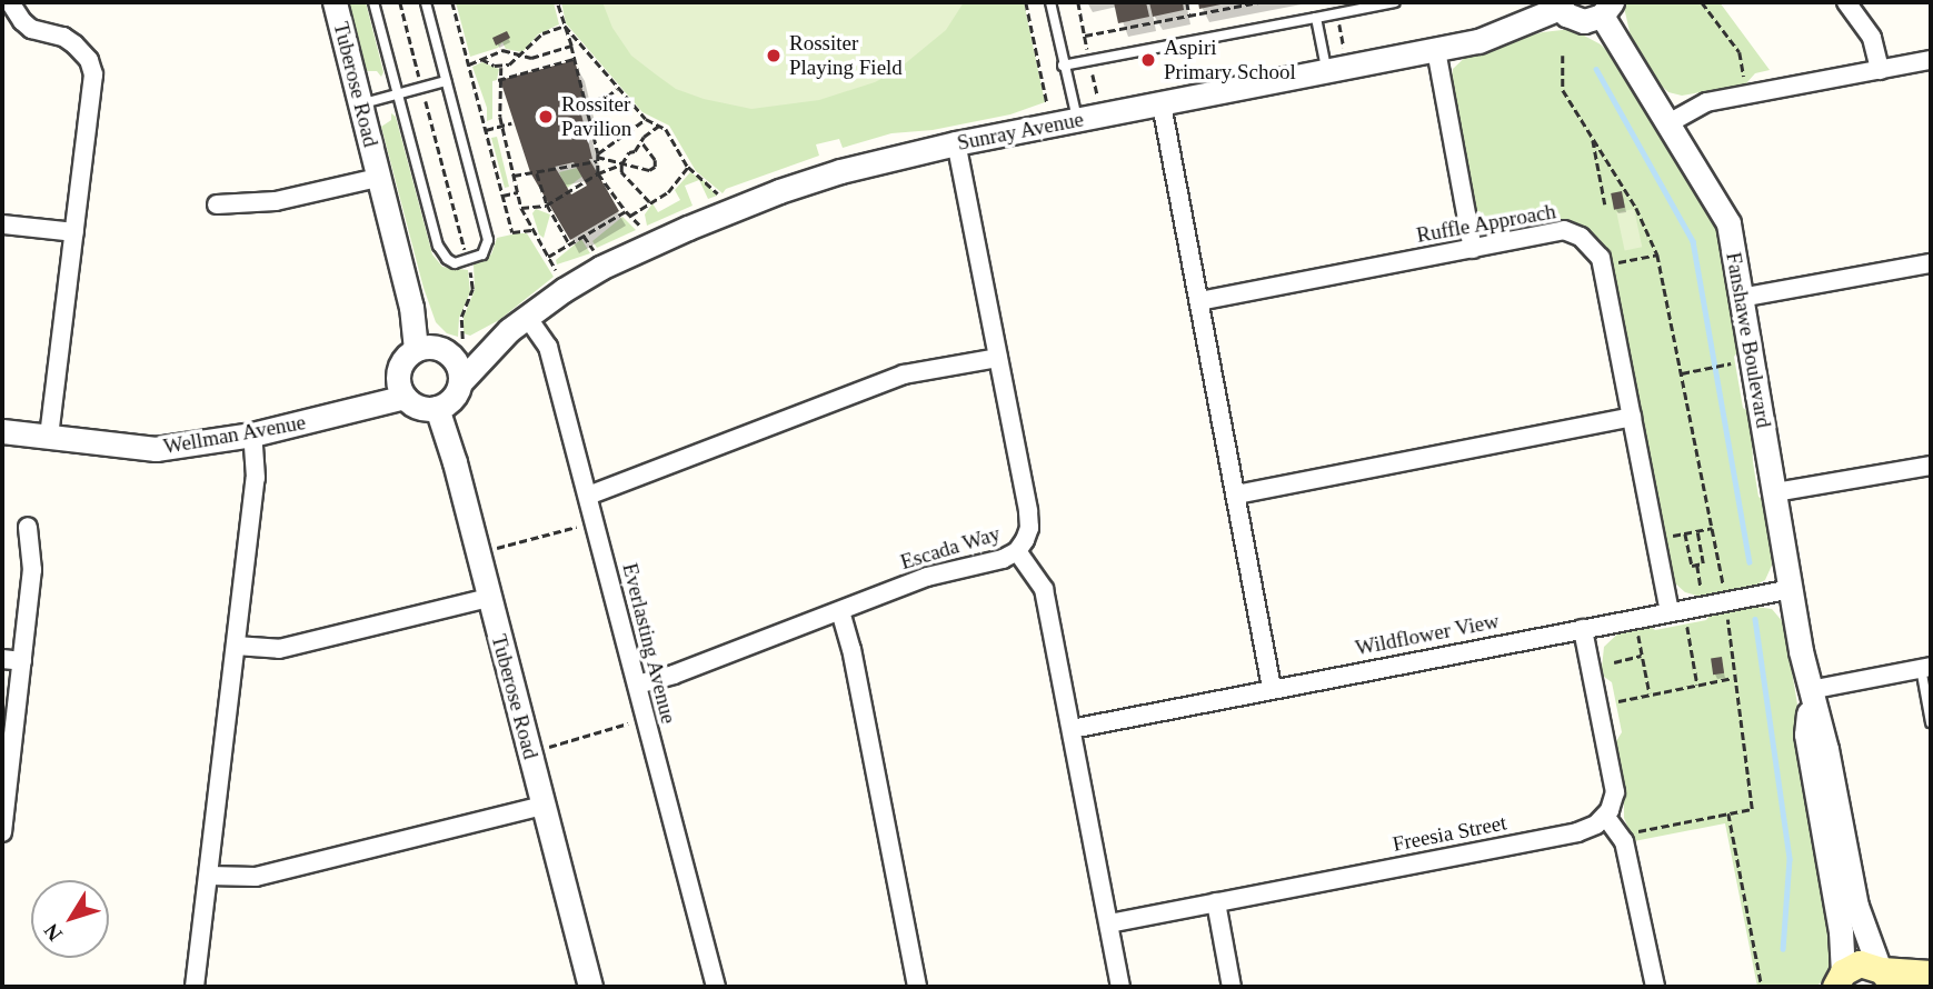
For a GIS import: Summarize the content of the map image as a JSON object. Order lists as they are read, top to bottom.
{
  "streets": {
    "street": [
      "Tuberose Road",
      "Sunray Avenue",
      "Ruffle Approach",
      "Fanshawe Boulevard",
      "Wellman Avenue",
      "Escada Way",
      "Wildflower View",
      "Everlasting Avenue",
      "Freesia Street"
    ]
  },
  "crossings": [
    ["Tuberose Road", "Sunray Avenue"],
    ["Tuberose Road", "Wellman Avenue"],
    ["Sunray Avenue", "Wellman Avenue"],
    ["Sunray Avenue", "Escada Way"],
    ["Sunray Avenue", "Everlasting Avenue"],
    ["Ruffle Approach", "Wildflower View"],
    ["Fanshawe Boulevard", "Wildflower View"],
    ["Escada Way", "Everlasting Avenue"]
  ],
  "places": ["Rossiter Playing Field", "Aspiri Primary School", "Rossiter Pavilion"],
  "north": "bottom left"
}
